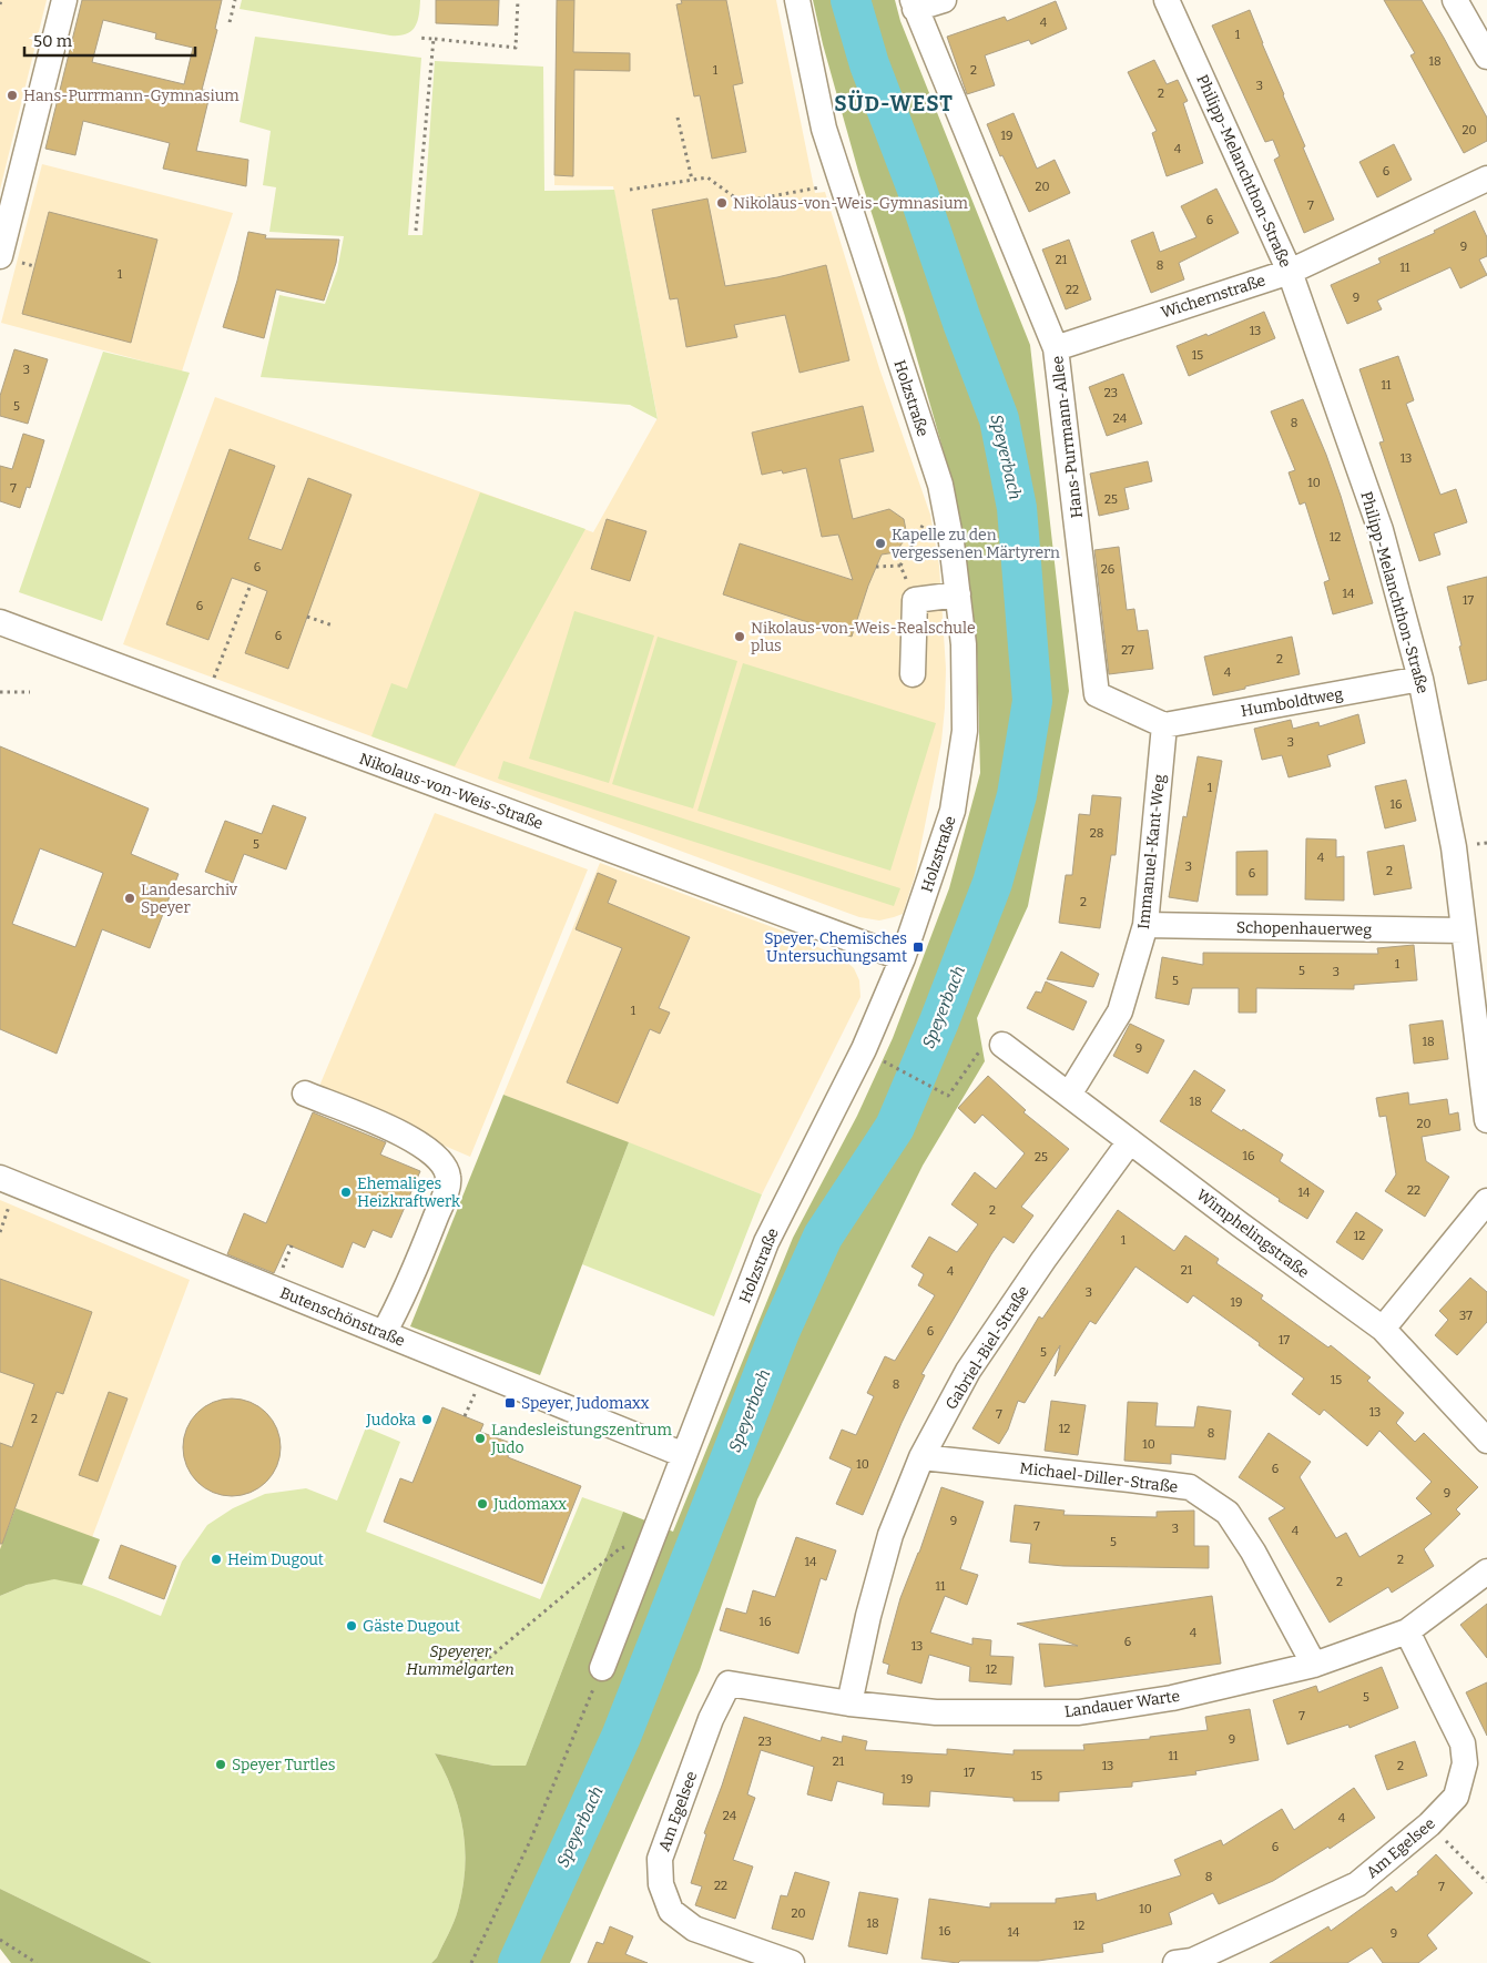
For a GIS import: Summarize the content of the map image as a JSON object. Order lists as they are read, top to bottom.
{
  "streets": {
    "street": [
      "Philipp-Melanchthon-Straße",
      "Wichernstraße",
      "Holzstraße",
      "Hans-Purrmann-Allee",
      "Humboldtweg",
      "Nikolaus-von-Weis-Straße",
      "Immanuel-Kant-Weg",
      "Schopenhauerweg",
      "Wimphelingstraße",
      "Butenschönstraße",
      "Gabriel-Biel-Straße",
      "Michael-Diller-Straße",
      "Landauer Warte",
      "Am Egelsee"
    ]
  },
  "crossings": [
    ["Philipp-Melanchthon-Straße", "Wichernstraße"],
    ["Philipp-Melanchthon-Straße", "Humboldtweg"],
    ["Philipp-Melanchthon-Straße", "Schopenhauerweg"],
    ["Wichernstraße", "Hans-Purrmann-Allee"],
    ["Holzstraße", "Nikolaus-von-Weis-Straße"],
    ["Holzstraße", "Butenschönstraße"],
    ["Hans-Purrmann-Allee", "Humboldtweg"],
    ["Hans-Purrmann-Allee", "Immanuel-Kant-Weg"],
    ["Humboldtweg", "Immanuel-Kant-Weg"],
    ["Immanuel-Kant-Weg", "Schopenhauerweg"],
    ["Immanuel-Kant-Weg", "Wimphelingstraße"],
    ["Wimphelingstraße", "Gabriel-Biel-Straße"],
    ["Gabriel-Biel-Straße", "Michael-Diller-Straße"],
    ["Gabriel-Biel-Straße", "Landauer Warte"],
    ["Michael-Diller-Straße", "Landauer Warte"],
    ["Landauer Warte", "Am Egelsee"]
  ],
  "districts": ["SÜD-WEST"],
  "water": ["Speyerbach"],
  "parks": ["Speyerer Hummelgarten"],
  "places": {
    "other": [
      "Hans-Purrmann-Gymnasium",
      "Nikolaus-von-Weis-Gymnasium",
      "Kapelle zu den vergessenen Märtyrern",
      "Nikolaus-von-Weis-Realschule plus",
      "Landesarchiv Speyer",
      "Ehemaliges Heizkraftwerk",
      "Judoka",
      "Landesleistungszentrum Judo",
      "Judomaxx",
      "Heim Dugout",
      "Gäste Dugout",
      "Speyer Turtles"
    ],
    "transit": ["Speyer, Chemisches Untersuchungsamt", "Speyer, Judomaxx"]
  },
  "house_numbers": [
    "4",
    "1",
    "18",
    "1",
    "2",
    "3",
    "2",
    "20",
    "19",
    "4",
    "6",
    "20",
    "7",
    "6",
    "9",
    "21",
    "8",
    "11",
    "1",
    "22",
    "9",
    "13",
    "15",
    "3",
    "11",
    "23",
    "5",
    "24",
    "8",
    "13",
    "10",
    "7",
    "25",
    "12",
    "6",
    "26",
    "14",
    "17",
    "6",
    "6",
    "27",
    "2",
    "4",
    "3",
    "1",
    "16",
    "28",
    "5",
    "4",
    "3",
    "2",
    "6",
    "2",
    "1",
    "5",
    "3",
    "5",
    "1",
    "18",
    "9",
    "18",
    "20",
    "16",
    "25",
    "22",
    "14",
    "2",
    "12",
    "1",
    "21",
    "4",
    "3",
    "19",
    "37",
    "6",
    "17",
    "5",
    "15",
    "8",
    "13",
    "7",
    "2",
    "12",
    "8",
    "10",
    "10",
    "6",
    "9",
    "9",
    "7",
    "3",
    "4",
    "5",
    "2",
    "14",
    "2",
    "11",
    "16",
    "4",
    "6",
    "13",
    "12",
    "5",
    "7",
    "9",
    "23",
    "11",
    "21",
    "13",
    "2",
    "17",
    "15",
    "19",
    "24",
    "4",
    "6",
    "8",
    "22",
    "7",
    "10",
    "20",
    "18",
    "12",
    "16",
    "14",
    "9"
  ],
  "scale_bar": "50 m"
}
